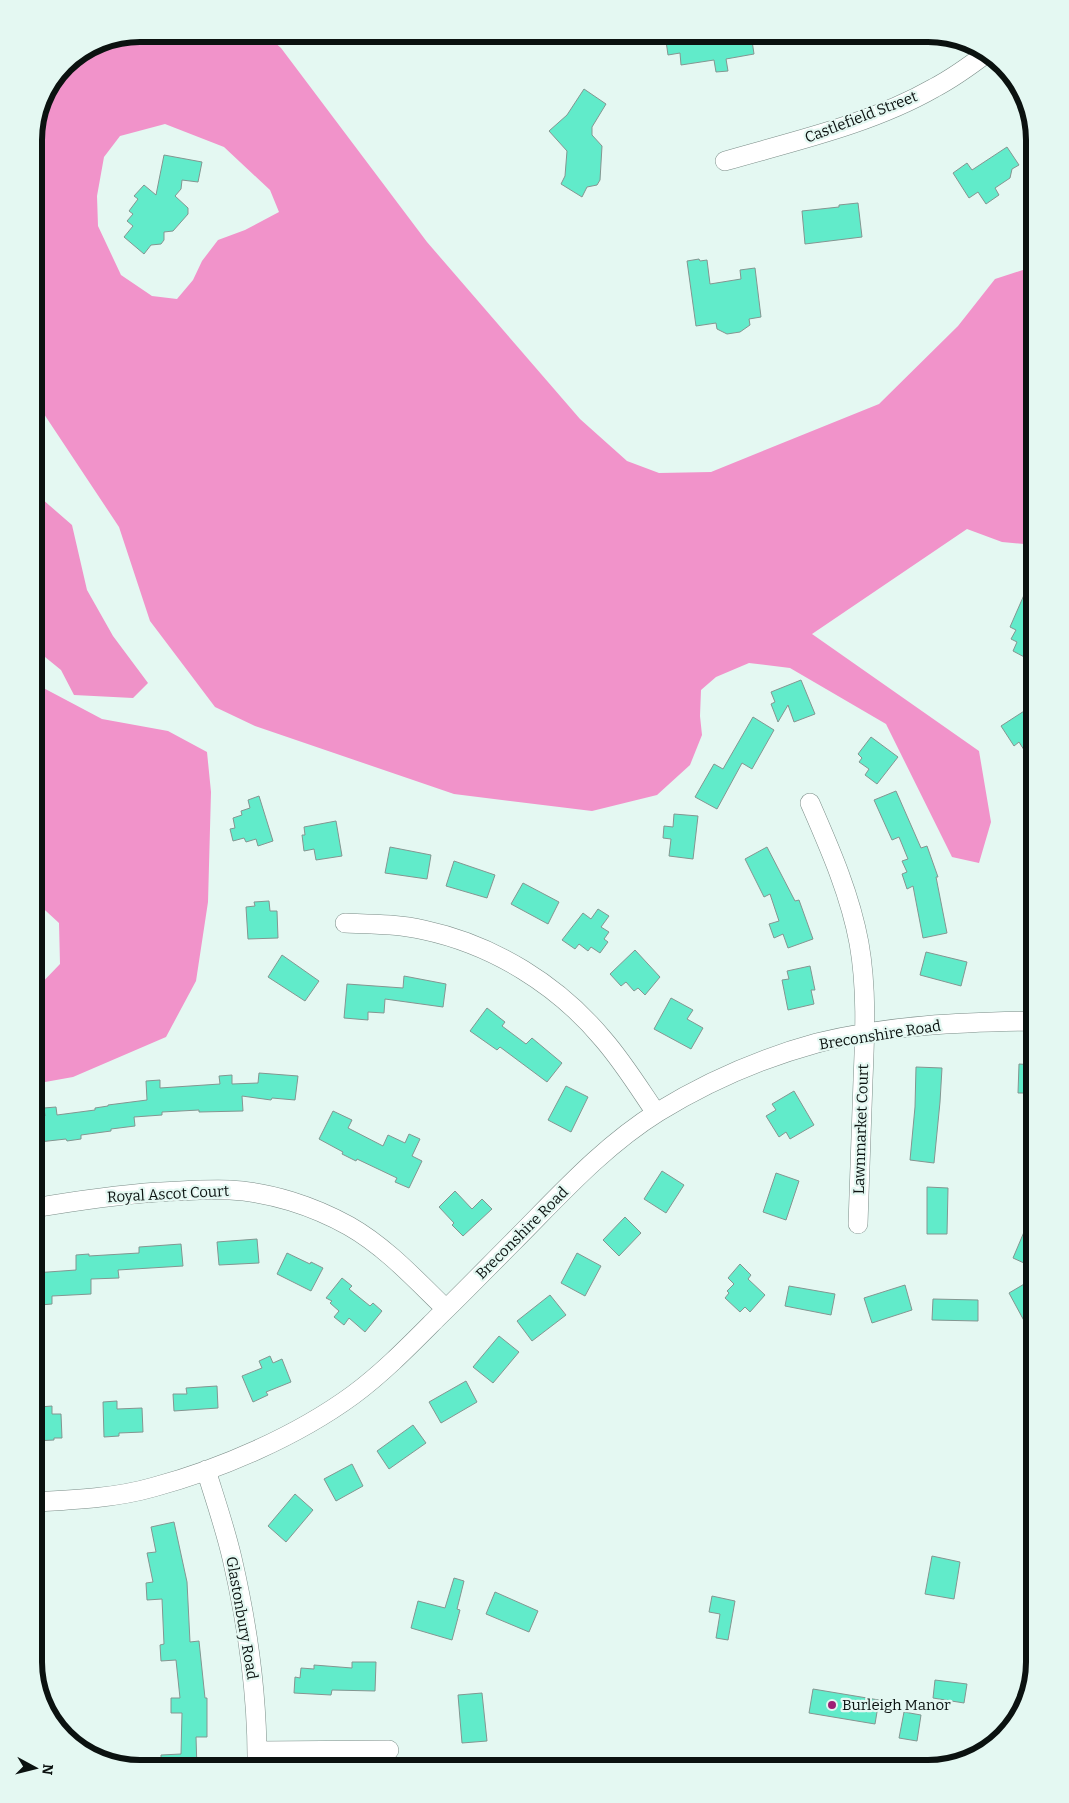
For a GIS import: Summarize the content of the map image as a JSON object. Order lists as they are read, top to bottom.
{
  "streets": {
    "street": [
      "Castlefield Street",
      "Breconshire Road",
      "Lawnmarket Court",
      "Royal Ascot Court",
      "Glastonbury Road"
    ]
  },
  "crossings": [
    ["Breconshire Road", "Lawnmarket Court"],
    ["Breconshire Road", "Royal Ascot Court"],
    ["Breconshire Road", "Glastonbury Road"]
  ],
  "places": ["Burleigh Manor"],
  "north": "right"
}
